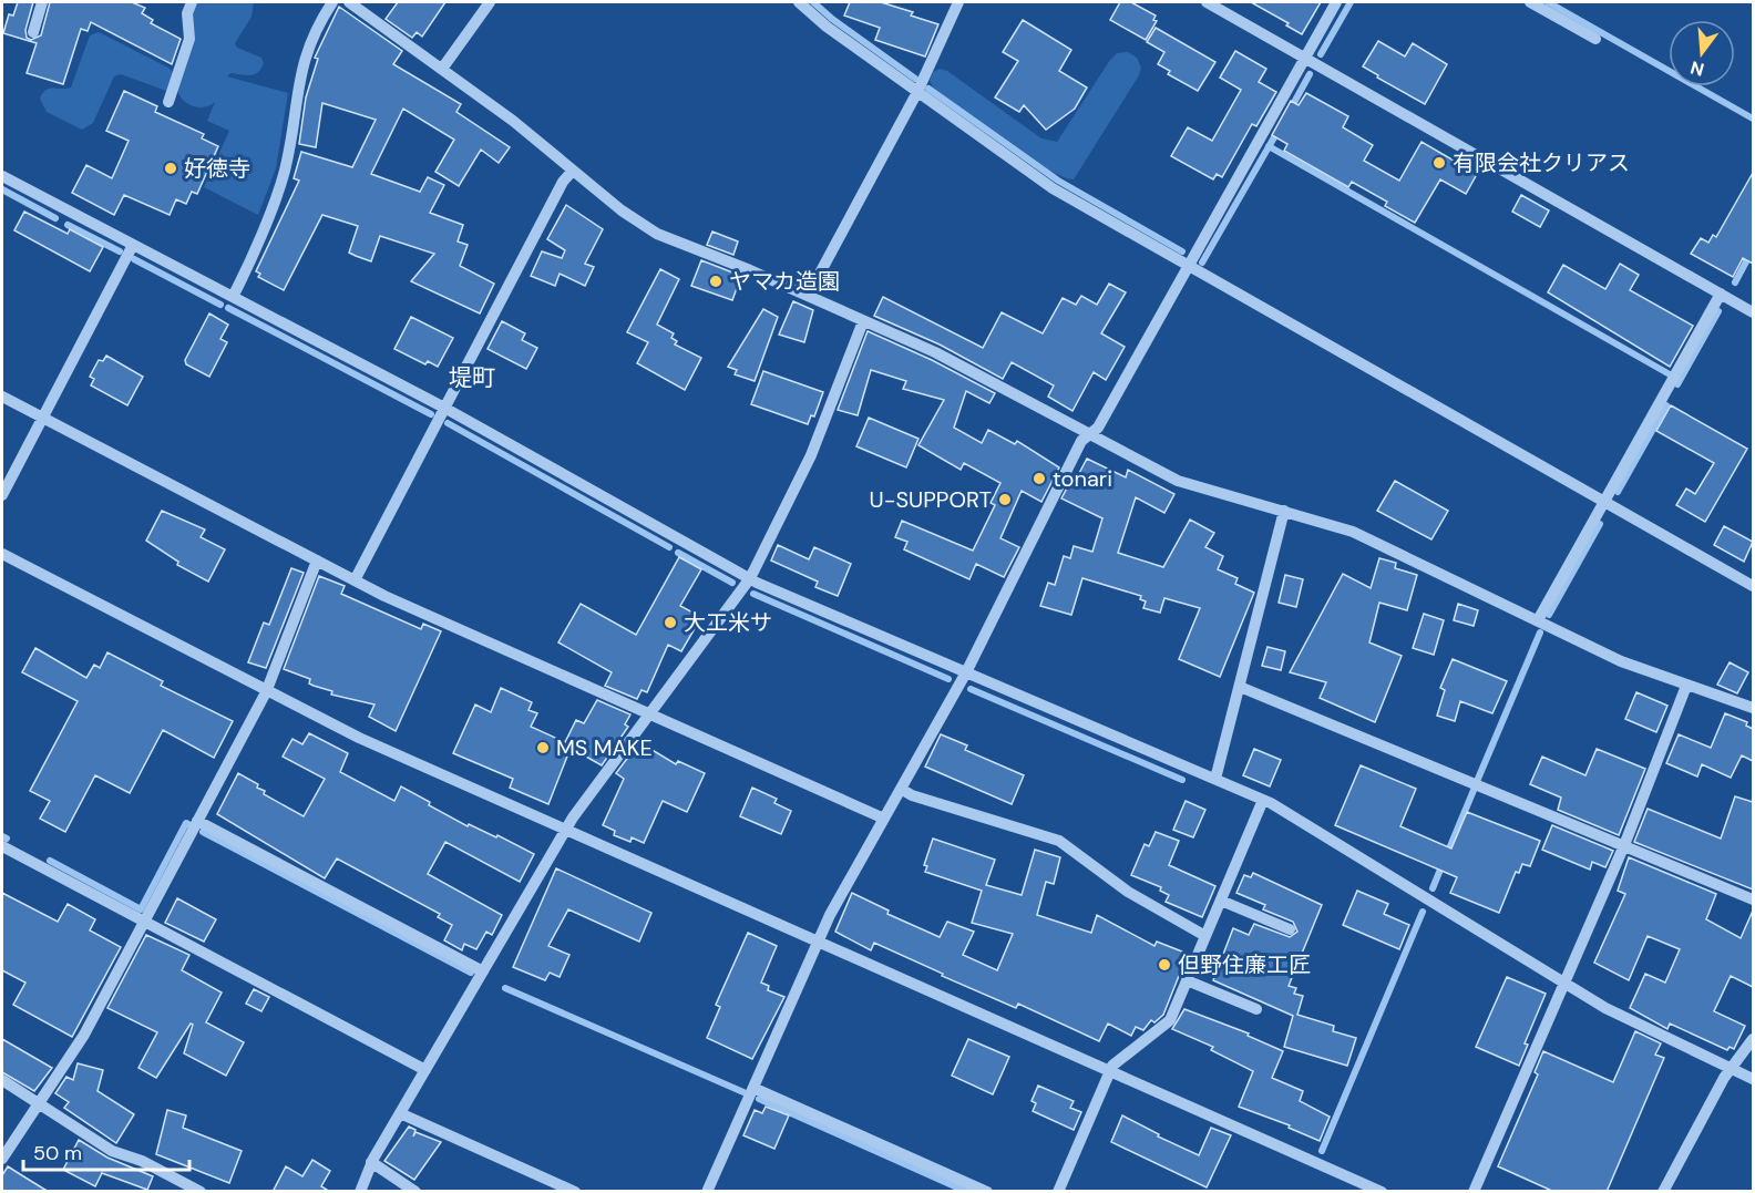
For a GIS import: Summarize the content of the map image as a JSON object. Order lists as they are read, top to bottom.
{
  "districts": ["堤町"],
  "places": [
    "有限会社クリアス",
    "好徳寺",
    "ヤマカ造園",
    "tonari",
    "U-SUPPORT",
    "大工米サ",
    "MS MAKE",
    "但野住廉工匠"
  ],
  "scale_bar": "50 m",
  "north": "bottom"
}
